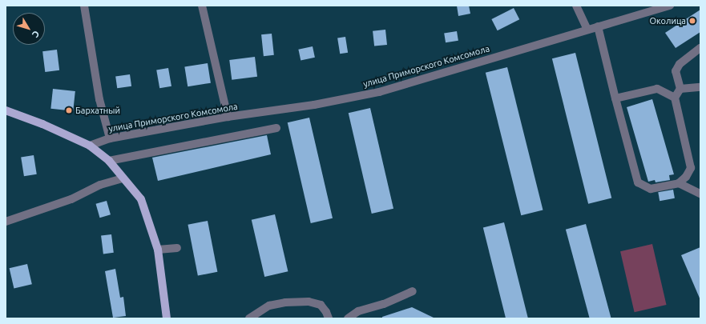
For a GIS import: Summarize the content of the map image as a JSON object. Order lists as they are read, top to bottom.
{
  "streets": {
    "street": ["улица Приморского Комсомола"]
  },
  "places": ["Околица", "Бархатный"],
  "north": "bottom right"
}
